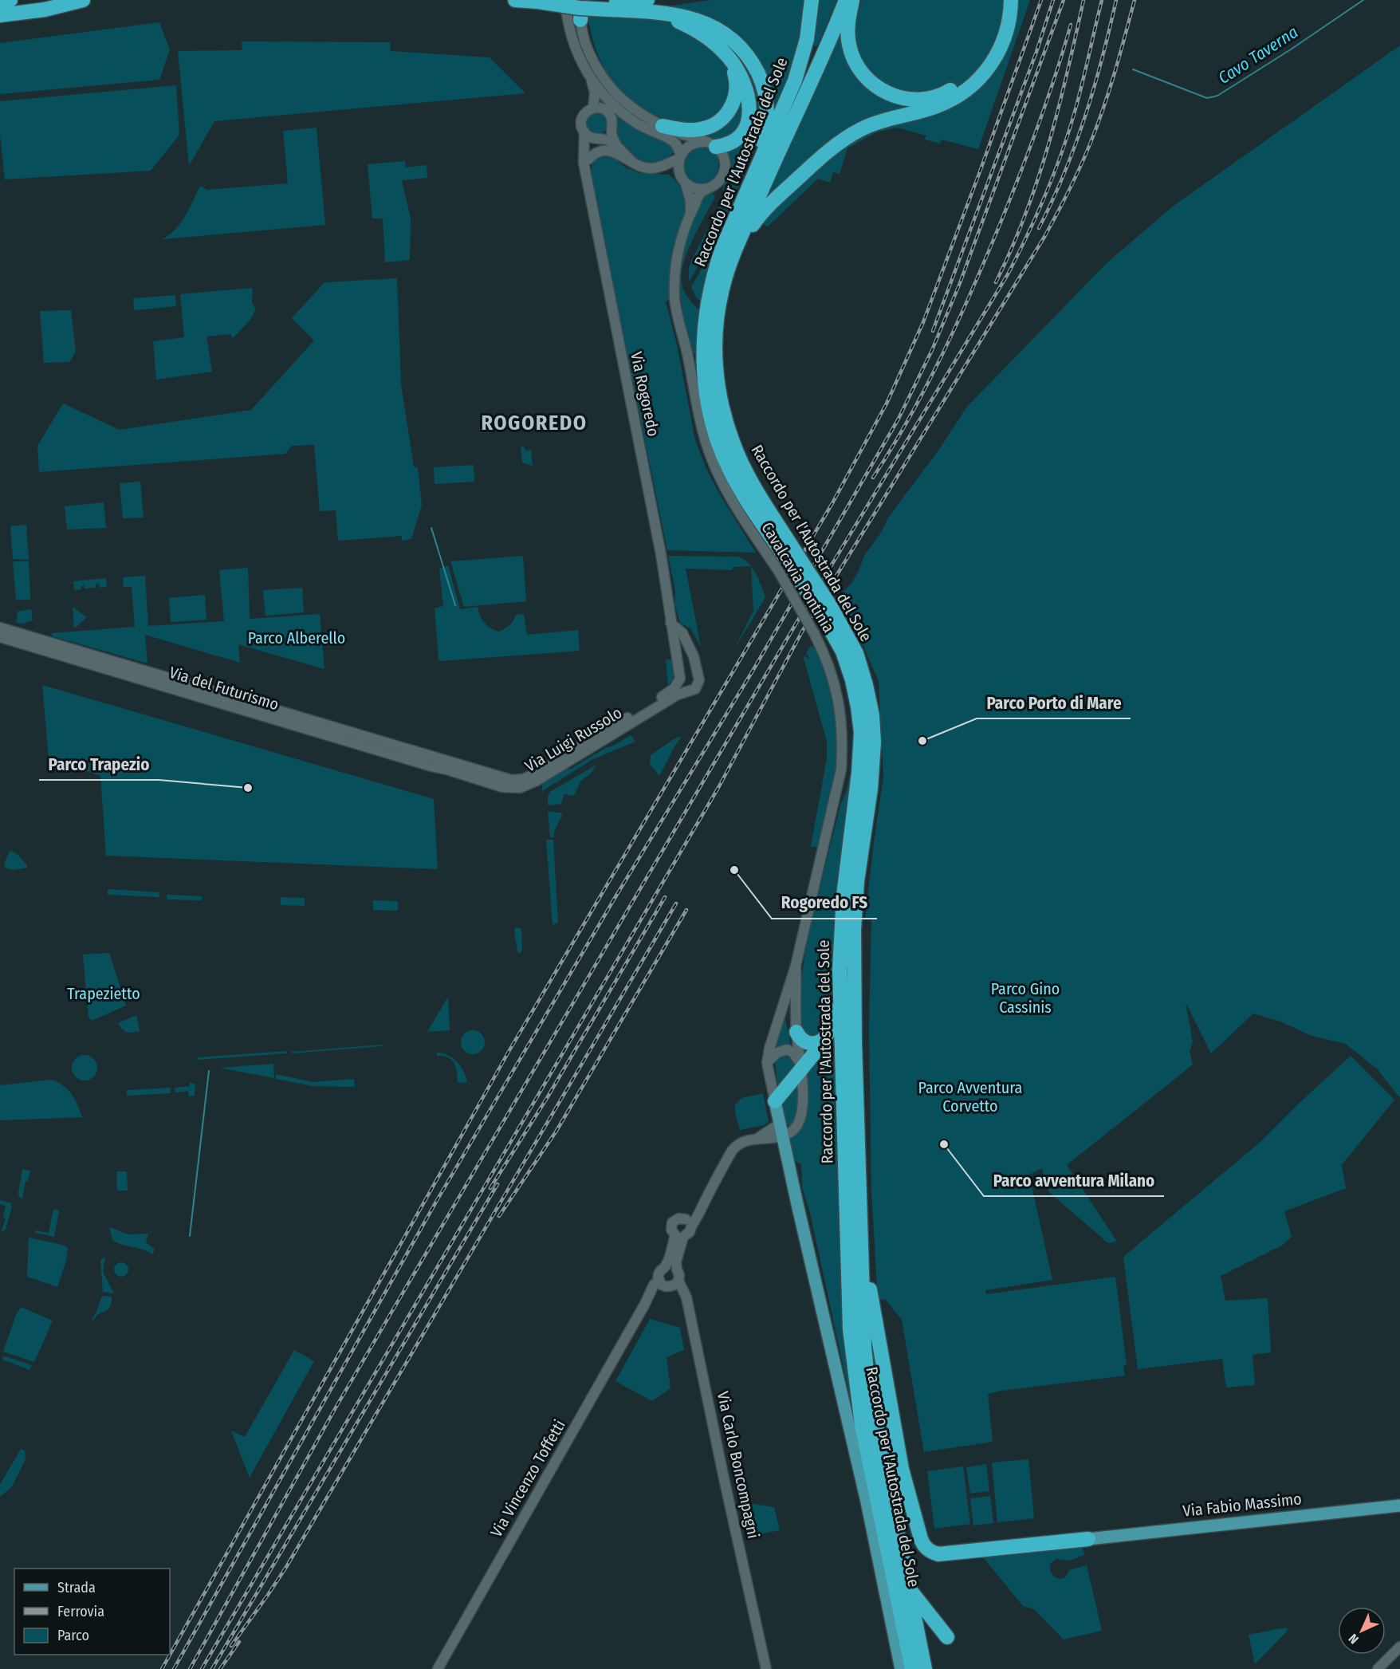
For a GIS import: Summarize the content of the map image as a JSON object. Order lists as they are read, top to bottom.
{
  "streets": {
    "highway": ["Raccordo per l'Autostrada del Sole"],
    "main road": ["Via Fabio Massimo"],
    "street": [
      "Via Rogoredo",
      "Cavalcavia Pontinia",
      "Via del Futurismo",
      "Via Luigi Russolo",
      "Via Carlo Boncompagni",
      "Via Vincenzo Toffetti"
    ]
  },
  "crossings": [
    ["Raccordo per l'Autostrada del Sole", "Cavalcavia Pontinia"],
    ["Via Rogoredo", "Via Luigi Russolo"],
    ["Cavalcavia Pontinia", "Via Vincenzo Toffetti"],
    ["Via del Futurismo", "Via Luigi Russolo"],
    ["Via Carlo Boncompagni", "Via Vincenzo Toffetti"]
  ],
  "districts": ["ROGOREDO"],
  "water": ["Cavo Taverna"],
  "parks": [
    "Parco Alberello",
    "Parco Gino Cassinis",
    "Trapezietto",
    "Parco Avventura Corvetto"
  ],
  "places": [
    "Parco Porto di Mare",
    "Parco Trapezio",
    "Rogoredo FS",
    "Parco avventura Milano"
  ],
  "legend": ["Strada", "Ferrovia", "Parco"],
  "north": "bottom left"
}
